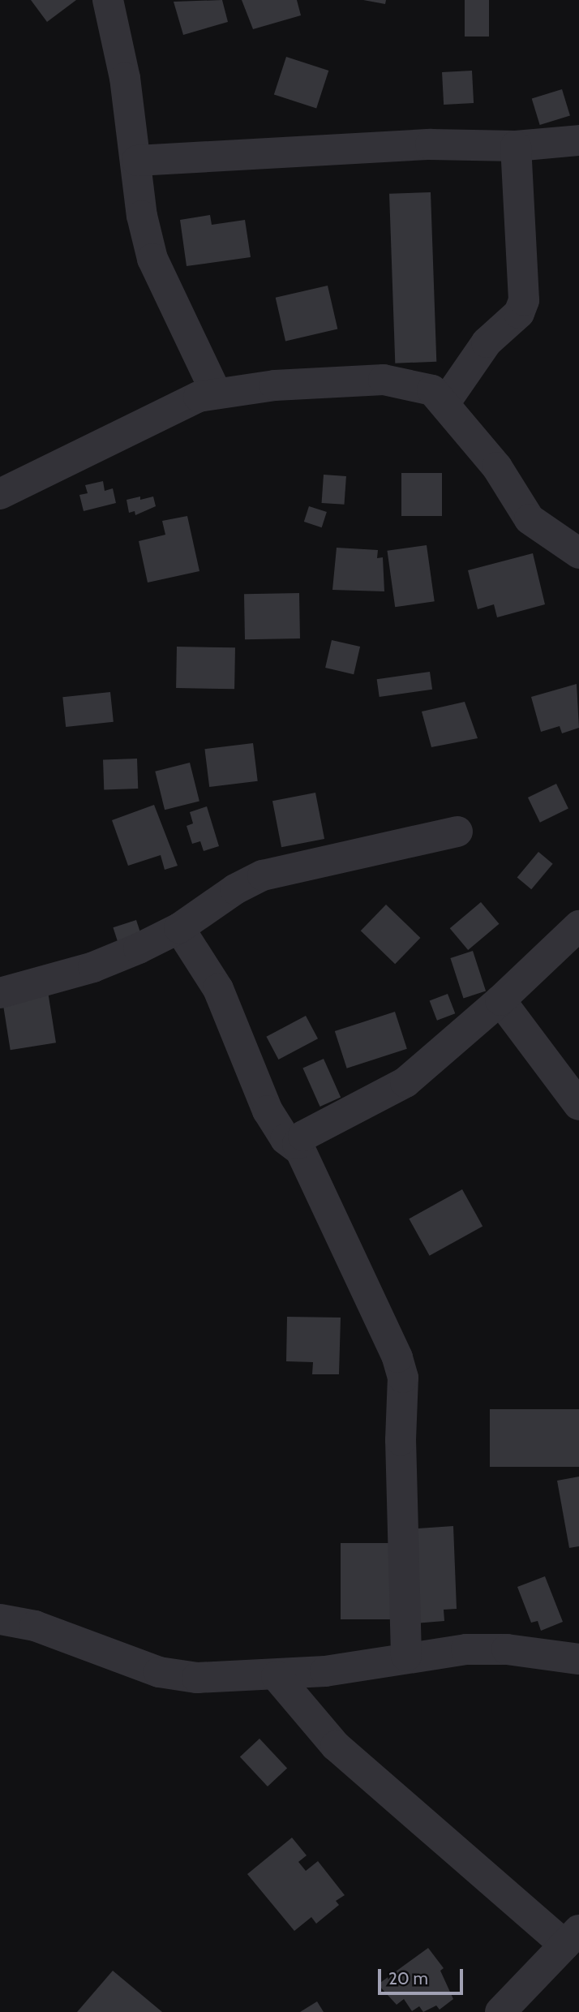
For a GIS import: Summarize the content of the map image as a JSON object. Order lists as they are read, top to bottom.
{
  "scale_bar": "20 m"
}
